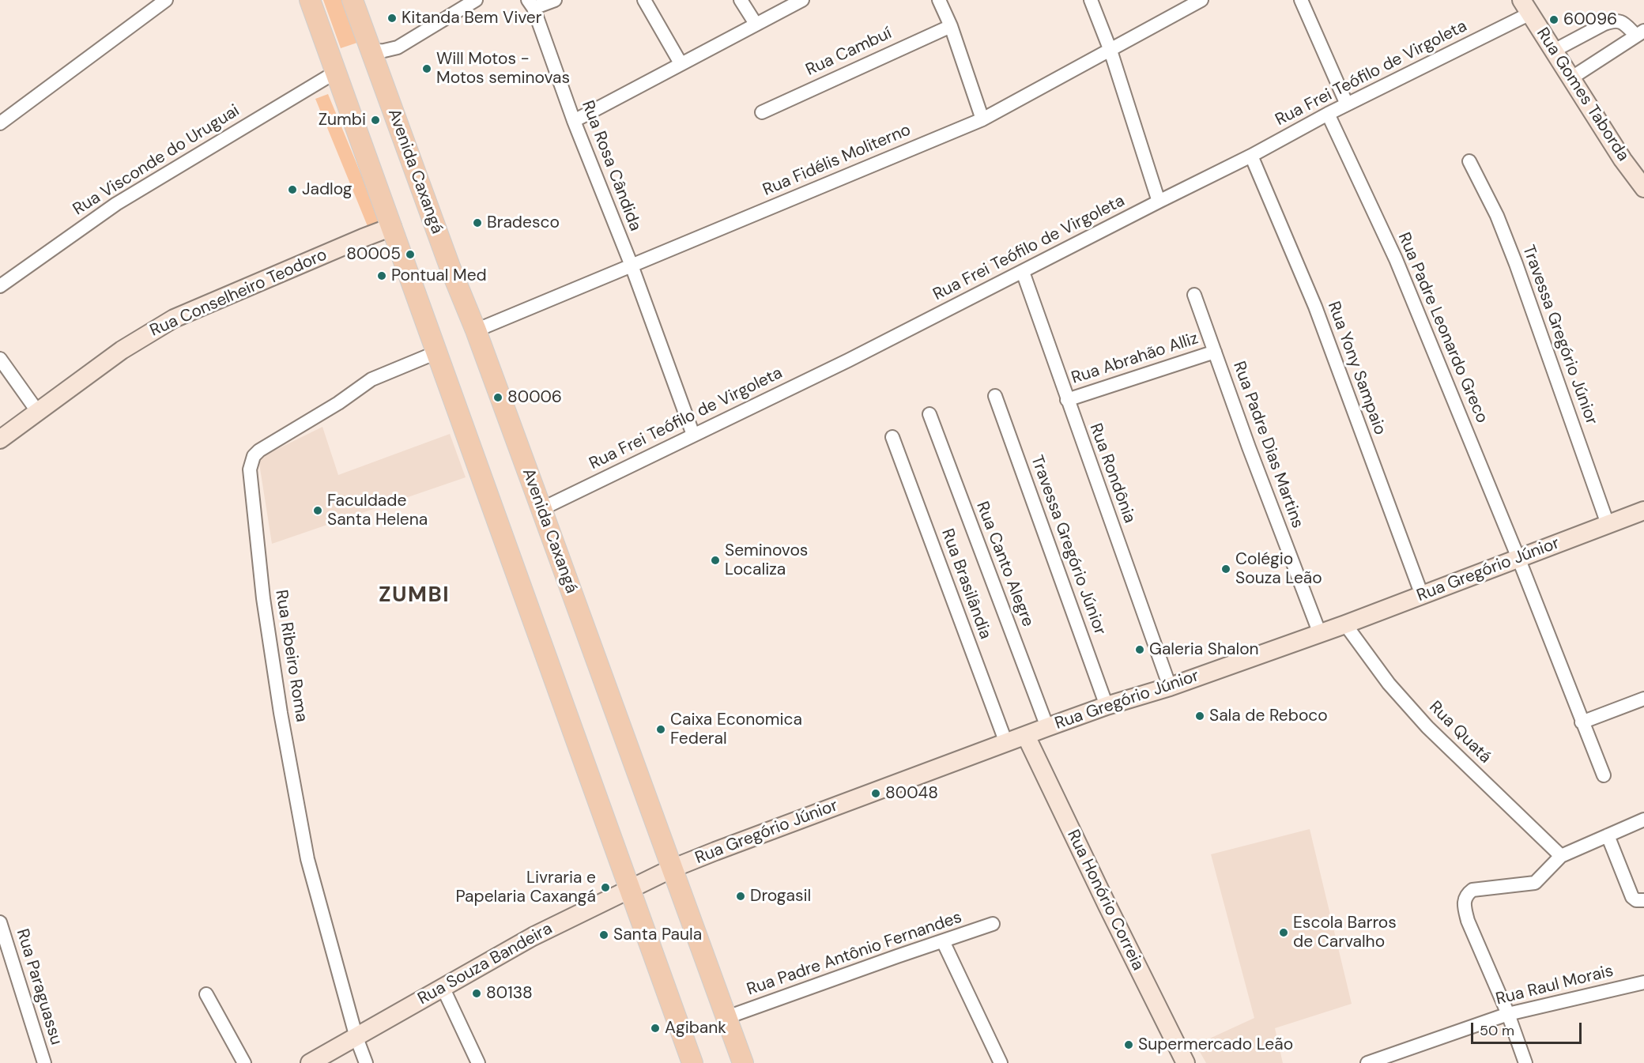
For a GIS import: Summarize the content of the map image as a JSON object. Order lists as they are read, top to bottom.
{
  "streets": {
    "main road": [
      "Rua Gomes Taborda",
      "Avenida Caxangá",
      "Rua Conselheiro Teodoro",
      "Rua Gregório Júnior",
      "Rua Honório Correia",
      "Rua Souza Bandeira"
    ],
    "street": [
      "Rua Cambuí",
      "Rua Frei Teófilo de Virgoleta",
      "Rua Visconde do Uruguai",
      "Rua Fidélis Moliterno",
      "Rua Rosa Cândida",
      "Rua Padre Leonardo Greco",
      "Travessa Gregório Júnior",
      "Rua Abrahão Alliz",
      "Rua Yony Sampaio",
      "Rua Padre Dias Martins",
      "Rua Rondônia",
      "Rua Canto Alegre",
      "Rua Brasilândia",
      "Rua Ribeiro Roma",
      "Rua Quatá",
      "Rua Padre Antônio Fernandes",
      "Rua Raul Morais",
      "Rua Paraguassu"
    ]
  },
  "crossings": [
    ["Rua Frei Teófilo de Virgoleta", "Rua Gomes Taborda"],
    ["Rua Frei Teófilo de Virgoleta", "Rua Rosa Cândida"],
    ["Rua Frei Teófilo de Virgoleta", "Avenida Caxangá"],
    ["Rua Frei Teófilo de Virgoleta", "Rua Padre Leonardo Greco"],
    ["Rua Frei Teófilo de Virgoleta", "Rua Yony Sampaio"],
    ["Rua Frei Teófilo de Virgoleta", "Rua Rondônia"],
    ["Rua Fidélis Moliterno", "Rua Rosa Cândida"],
    ["Rua Fidélis Moliterno", "Avenida Caxangá"],
    ["Avenida Caxangá", "Rua Gregório Júnior"],
    ["Avenida Caxangá", "Rua Padre Antônio Fernandes"],
    ["Avenida Caxangá", "Rua Souza Bandeira"],
    ["Rua Padre Leonardo Greco", "Rua Gregório Júnior"],
    ["Travessa Gregório Júnior", "Rua Gregório Júnior"],
    ["Rua Abrahão Alliz", "Rua Padre Dias Martins"],
    ["Rua Abrahão Alliz", "Rua Rondônia"],
    ["Rua Yony Sampaio", "Rua Gregório Júnior"],
    ["Rua Padre Dias Martins", "Rua Gregório Júnior"],
    ["Rua Rondônia", "Rua Gregório Júnior"],
    ["Rua Canto Alegre", "Rua Gregório Júnior"],
    ["Rua Gregório Júnior", "Rua Brasilândia"],
    ["Rua Gregório Júnior", "Rua Quatá"],
    ["Rua Gregório Júnior", "Rua Honório Correia"],
    ["Rua Gregório Júnior", "Rua Souza Bandeira"],
    ["Rua Ribeiro Roma", "Rua Souza Bandeira"]
  ],
  "districts": ["ZUMBI"],
  "places": [
    "Kitanda Bem Viver",
    "60096",
    "Will Motos - Motos seminovas",
    "Zumbi",
    "Jadlog",
    "Bradesco",
    "80005",
    "Pontual Med",
    "80006",
    "Faculdade Santa Helena",
    "Seminovos Localiza",
    "Colégio Souza Leão",
    "Galeria Shalon",
    "Sala de Reboco",
    "Caixa Economica Federal",
    "80048",
    "Livraria e Papelaria Caxangá",
    "Drogasil",
    "Escola Barros de Carvalho",
    "Santa Paula",
    "80138",
    "Agibank",
    "Supermercado Leão"
  ],
  "scale_bar": "50 m"
}
